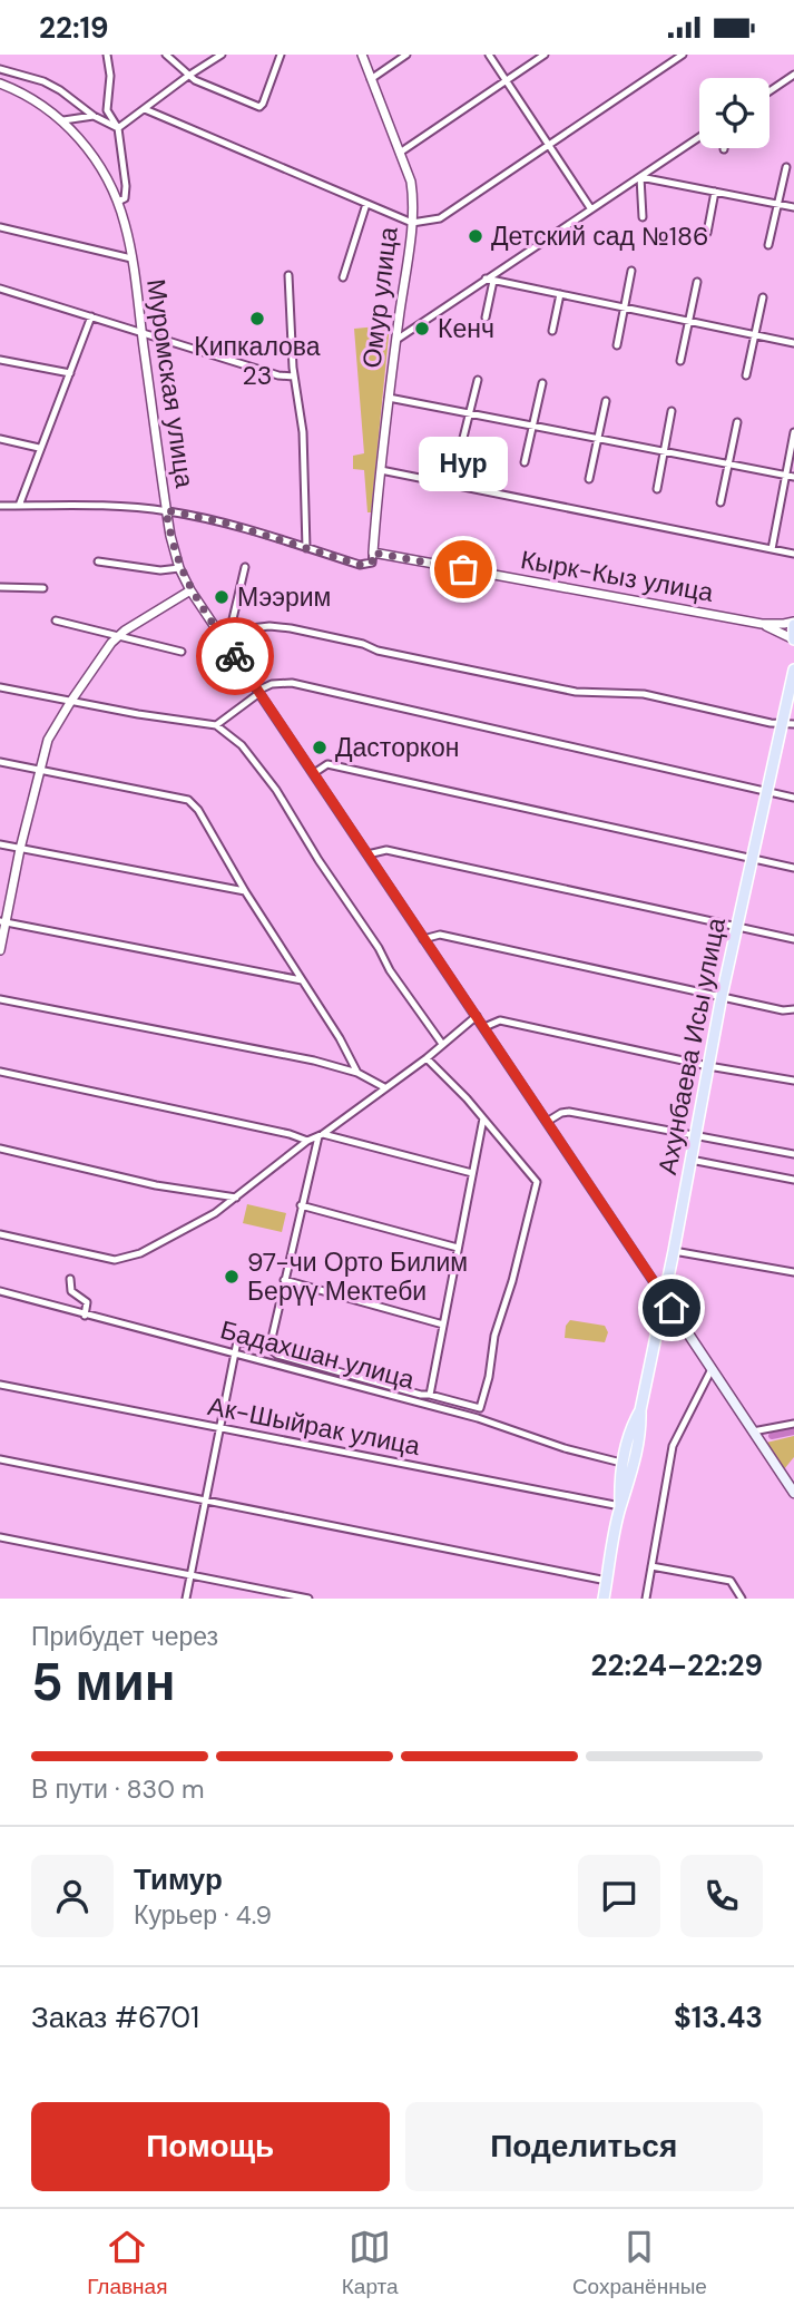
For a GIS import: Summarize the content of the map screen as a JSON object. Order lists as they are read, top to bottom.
{
  "streets": {
    "main road": ["Муромская улица", "Ахунбаева Исы улица"],
    "street": [
      "Омур улица",
      "Кырк-Кыз улица",
      "Бадахшан улица",
      "Ак-Шыйрак улица"
    ]
  },
  "crossings": [
    ["Омур улица", "Кырк-Кыз улица"],
    ["Муромская улица", "Ахунбаева Исы улица"],
    ["Ахунбаева Исы улица", "Бадахшан улица"],
    ["Ахунбаева Исы улица", "Ак-Шыйрак улица"]
  ],
  "places": [
    "Детский сад №186",
    "Кипкалова 23",
    "Кенч",
    "Нур",
    "Мээрим",
    "Дасторкон",
    "97-чи Орто Билим Берүү Мектеби"
  ],
  "page": {
    "status": "22:19",
    "bubble": "Нур",
    "heading": ["5 мин", "Прибудет через", "22:24–22:29"],
    "panel": [
      "Тимур",
      "Курьер · 4.9",
      "Заказ #6701",
      "$13.43"
    ],
    "bar": "В пути · 830 m",
    "buttons": ["Помощь", "Поделиться"],
    "tabs": ["Главная", "Карта", "Сохранённые"]
  }
}
